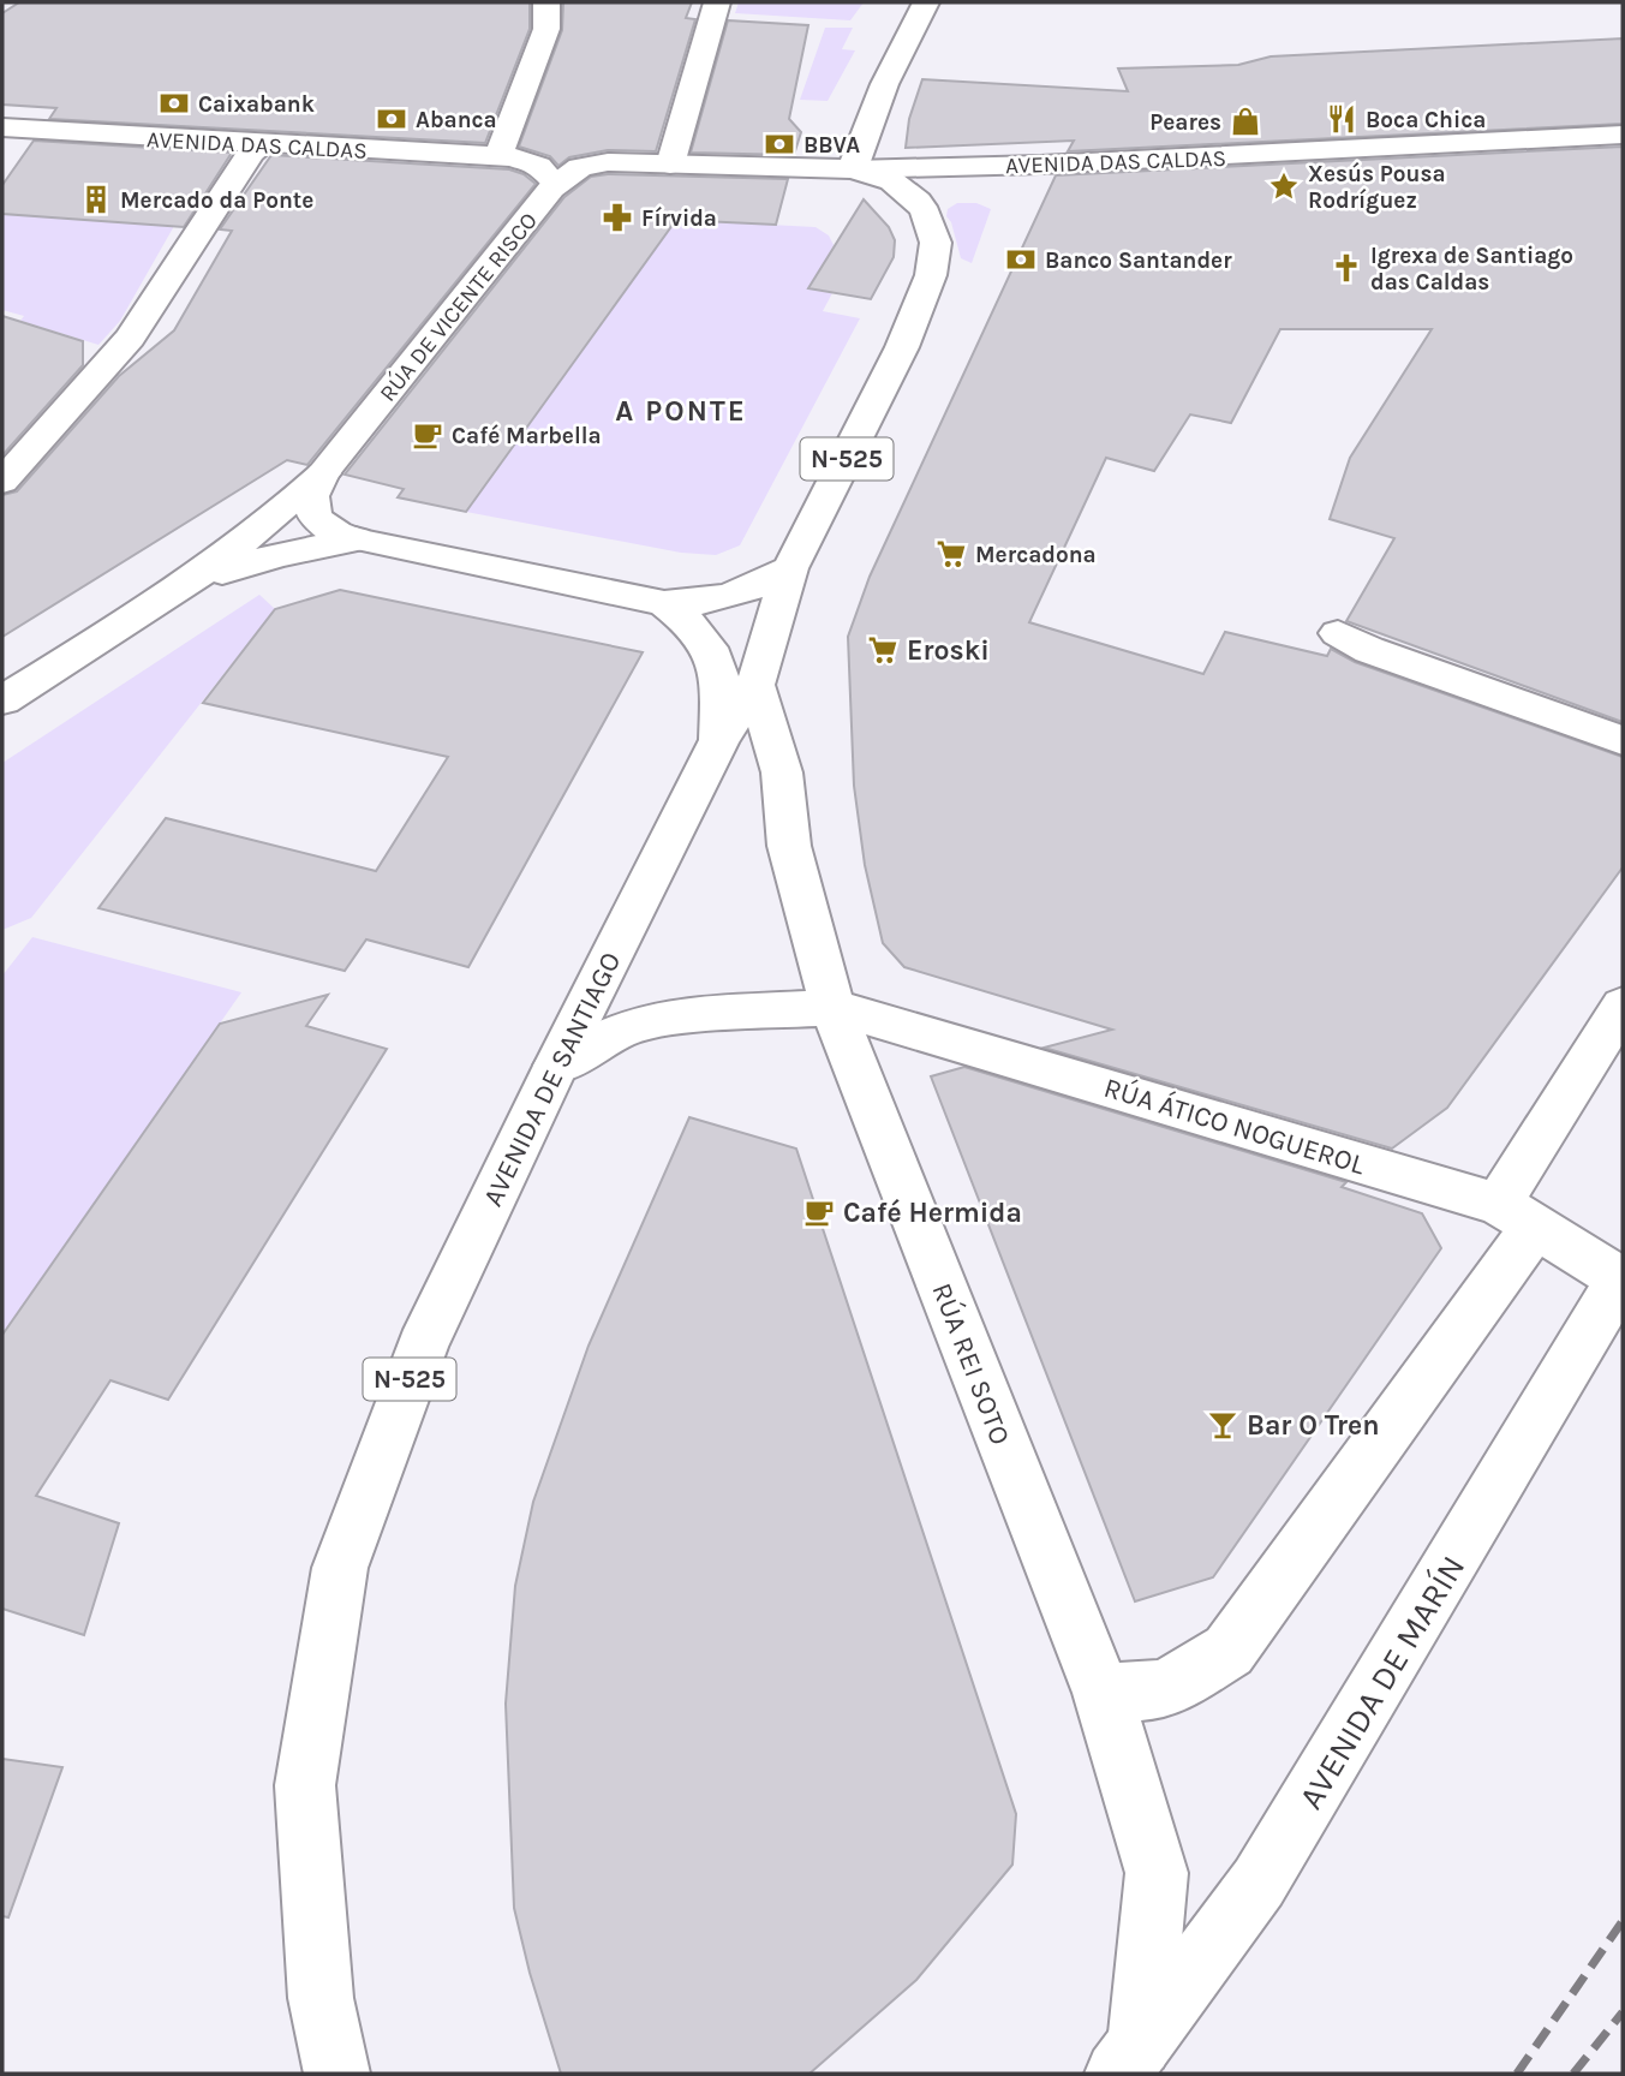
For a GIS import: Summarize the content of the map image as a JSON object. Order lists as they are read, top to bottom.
{
  "streets": {
    "main road": [
      "AVENIDA DAS CALDAS",
      "RÚA DE VICENTE RISCO",
      "N-525",
      "AVENIDA DE SANTIAGO",
      "RÚA ÁTICO NOGUEROL",
      "RÚA REI SOTO",
      "AVENIDA DE MARÍN"
    ]
  },
  "crossings": [
    ["AVENIDA DAS CALDAS", "RÚA DE VICENTE RISCO"],
    ["AVENIDA DAS CALDAS", "AVENIDA DE SANTIAGO"],
    ["AVENIDA DE SANTIAGO", "RÚA REI SOTO"],
    ["RÚA ÁTICO NOGUEROL", "RÚA REI SOTO"],
    ["RÚA ÁTICO NOGUEROL", "AVENIDA DE MARÍN"],
    ["RÚA REI SOTO", "AVENIDA DE MARÍN"]
  ],
  "districts": ["A PONTE"],
  "places": {
    "bank": [
      "Caixabank",
      "Abanca",
      "BBVA",
      "Banco Santander"
    ],
    "restaurant": ["Boca Chica"],
    "shop": ["Peares"],
    "place": ["Xesús Pousa Rodríguez"],
    "building": ["Mercado da Ponte"],
    "pharmacy": ["Fírvida"],
    "church": ["Igrexa de Santiago das Caldas"],
    "cafe": ["Café Marbella", "Café Hermida"],
    "supermarket": ["Mercadona", "Eroski"],
    "bar": ["Bar O Tren"]
  }
}
